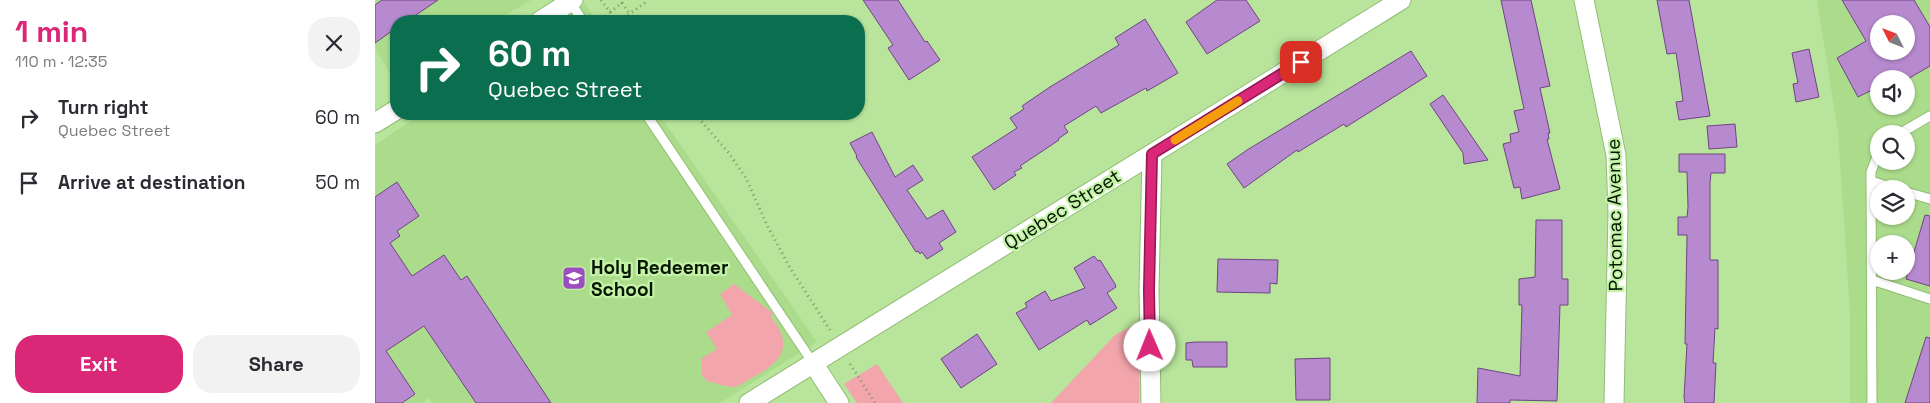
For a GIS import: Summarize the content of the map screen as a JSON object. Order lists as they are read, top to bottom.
{
  "streets": {
    "street": ["Quebec Street", "Potomac Avenue"]
  },
  "places": {
    "school or university": ["Holy Redeemer School"]
  },
  "north": "top left",
  "page": {
    "heading": ["1 min", "110 m · 12:35"],
    "map_buttons": "+",
    "turn": ["60 m", "Quebec Street"],
    "list": [
      {
        "name": "Turn right",
        "note": "Quebec Street",
        "value": "60 m"
      },
      {
        "name": "Arrive at destination",
        "value": "50 m"
      }
    ],
    "buttons": ["Exit", "Share"]
  }
}
